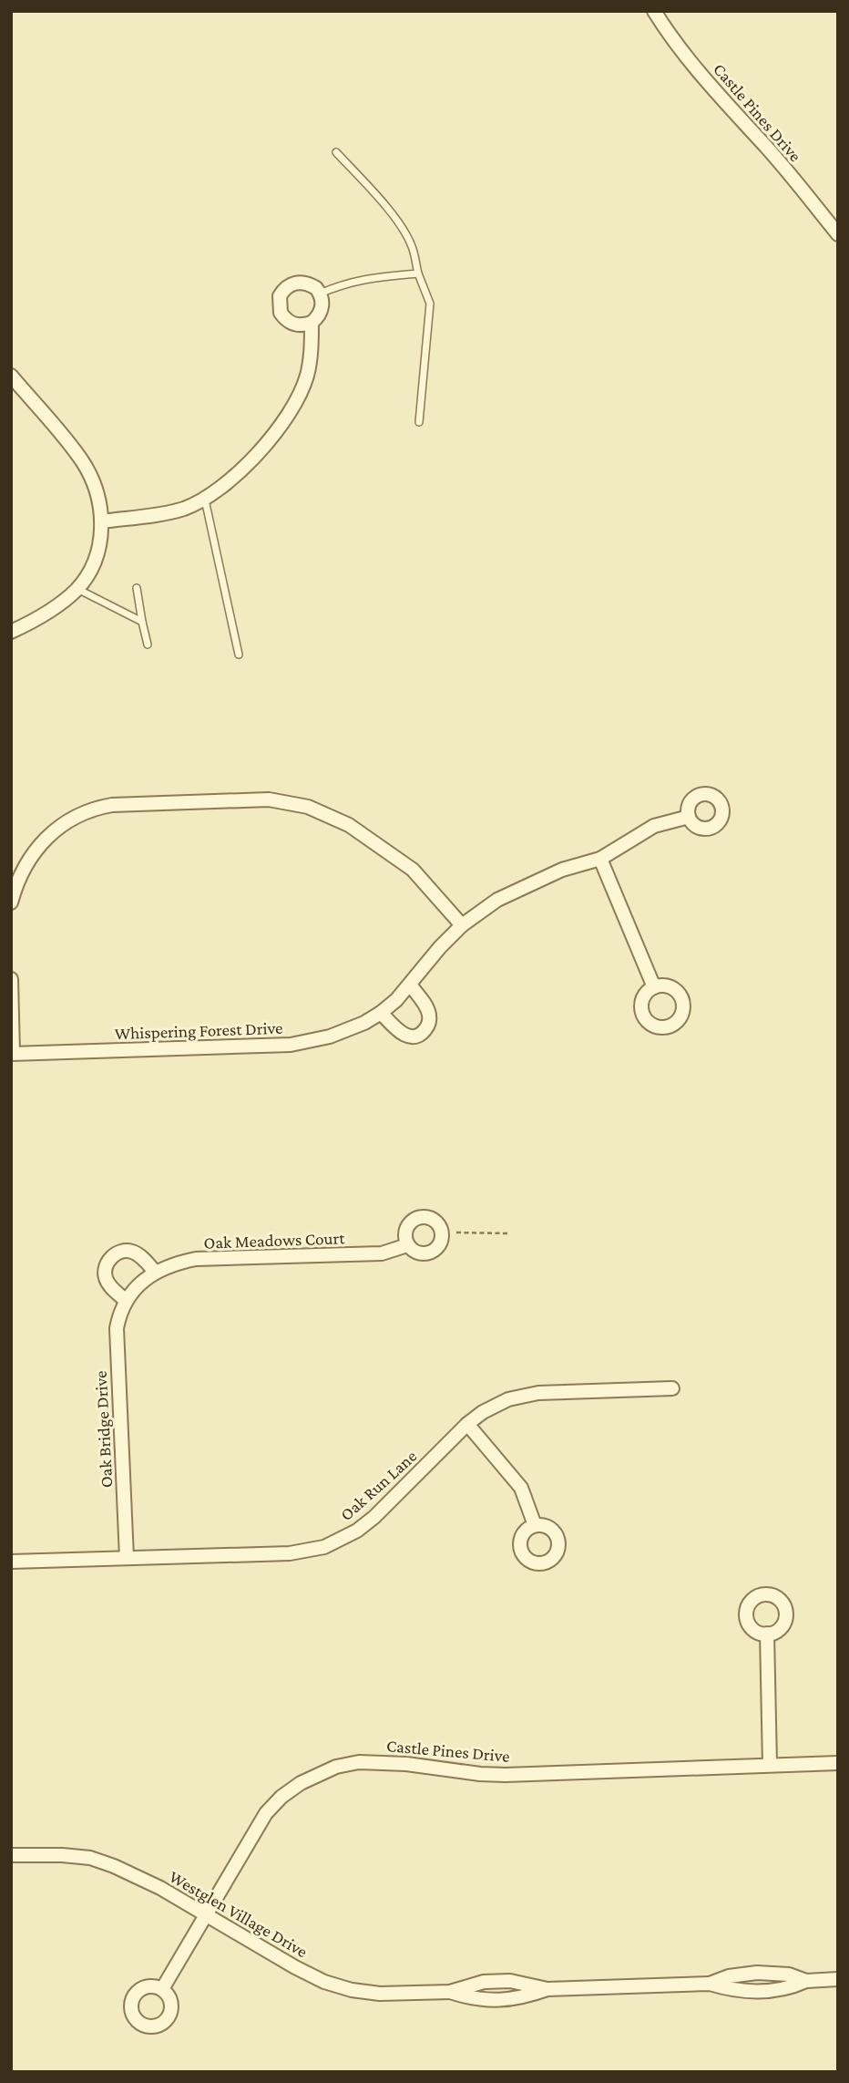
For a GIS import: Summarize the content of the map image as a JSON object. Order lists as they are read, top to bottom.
{
  "streets": {
    "street": [
      "Castle Pines Drive",
      "Whispering Forest Drive",
      "Oak Meadows Court",
      "Oak Bridge Drive",
      "Oak Run Lane",
      "Westglen Village Drive"
    ]
  },
  "crossings": [
    ["Castle Pines Drive", "Westglen Village Drive"],
    ["Oak Meadows Court", "Oak Bridge Drive"],
    ["Oak Bridge Drive", "Oak Run Lane"]
  ]
}
